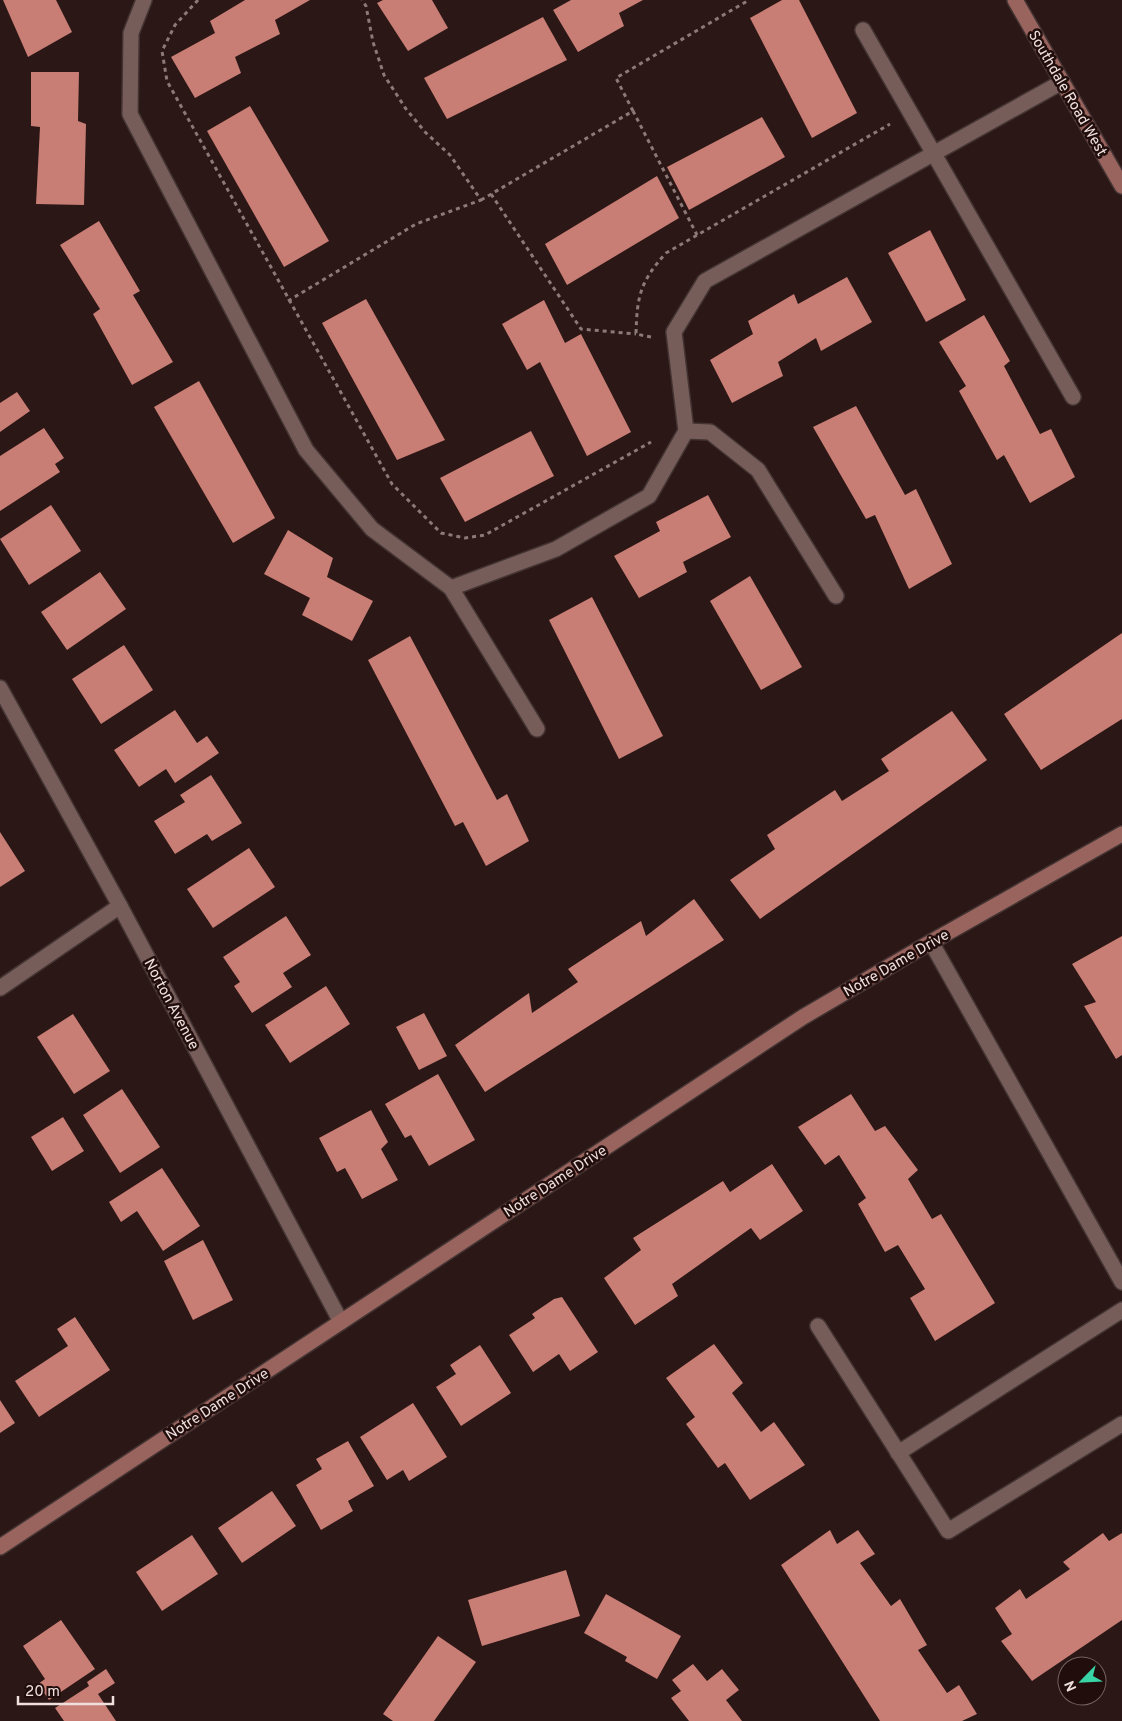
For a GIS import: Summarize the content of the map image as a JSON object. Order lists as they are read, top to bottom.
{
  "streets": {
    "street": ["Southdale Road West", "Notre Dame Drive", "Norton Avenue"]
  },
  "crossings": [
    ["Notre Dame Drive", "Norton Avenue"]
  ],
  "scale_bar": "20 m",
  "north": "bottom left"
}
